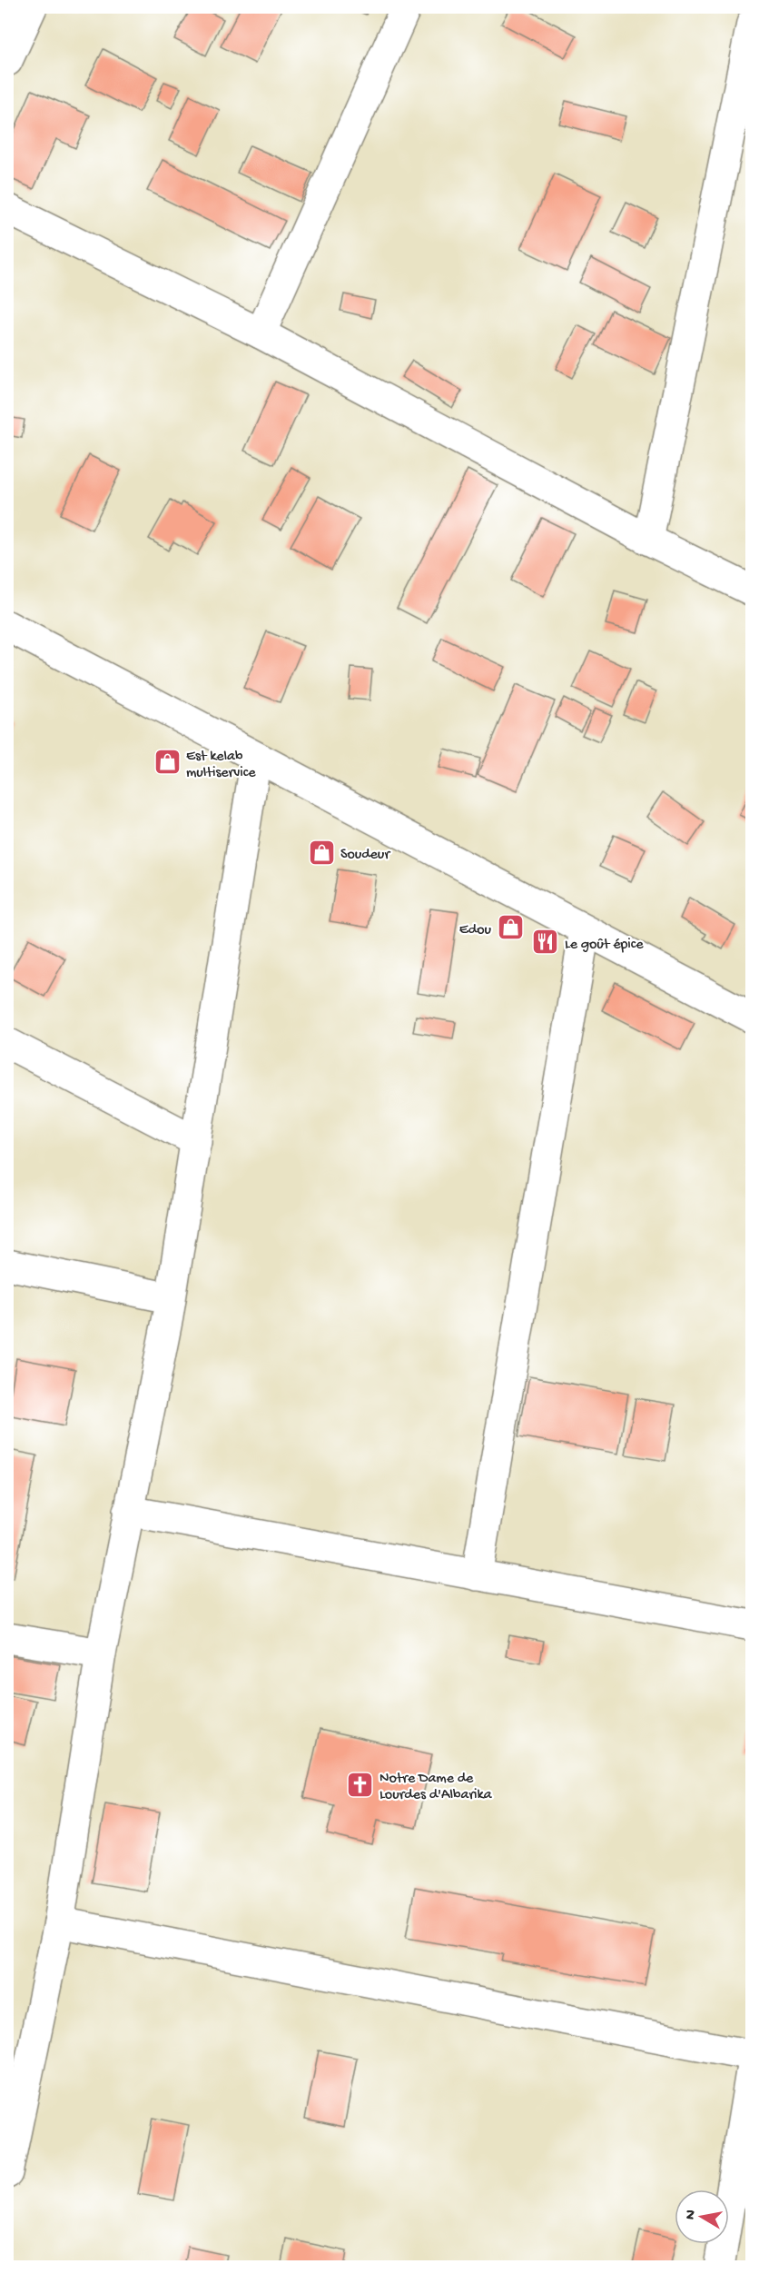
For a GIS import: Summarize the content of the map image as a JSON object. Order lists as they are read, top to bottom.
{
  "places": {
    "shop": ["Est kelab multiservice", "Soudeur", "Edou"],
    "restaurant": ["Le goût épice"],
    "church": ["Notre Dame de Lourdes d'Albarika"]
  },
  "north": "left"
}
